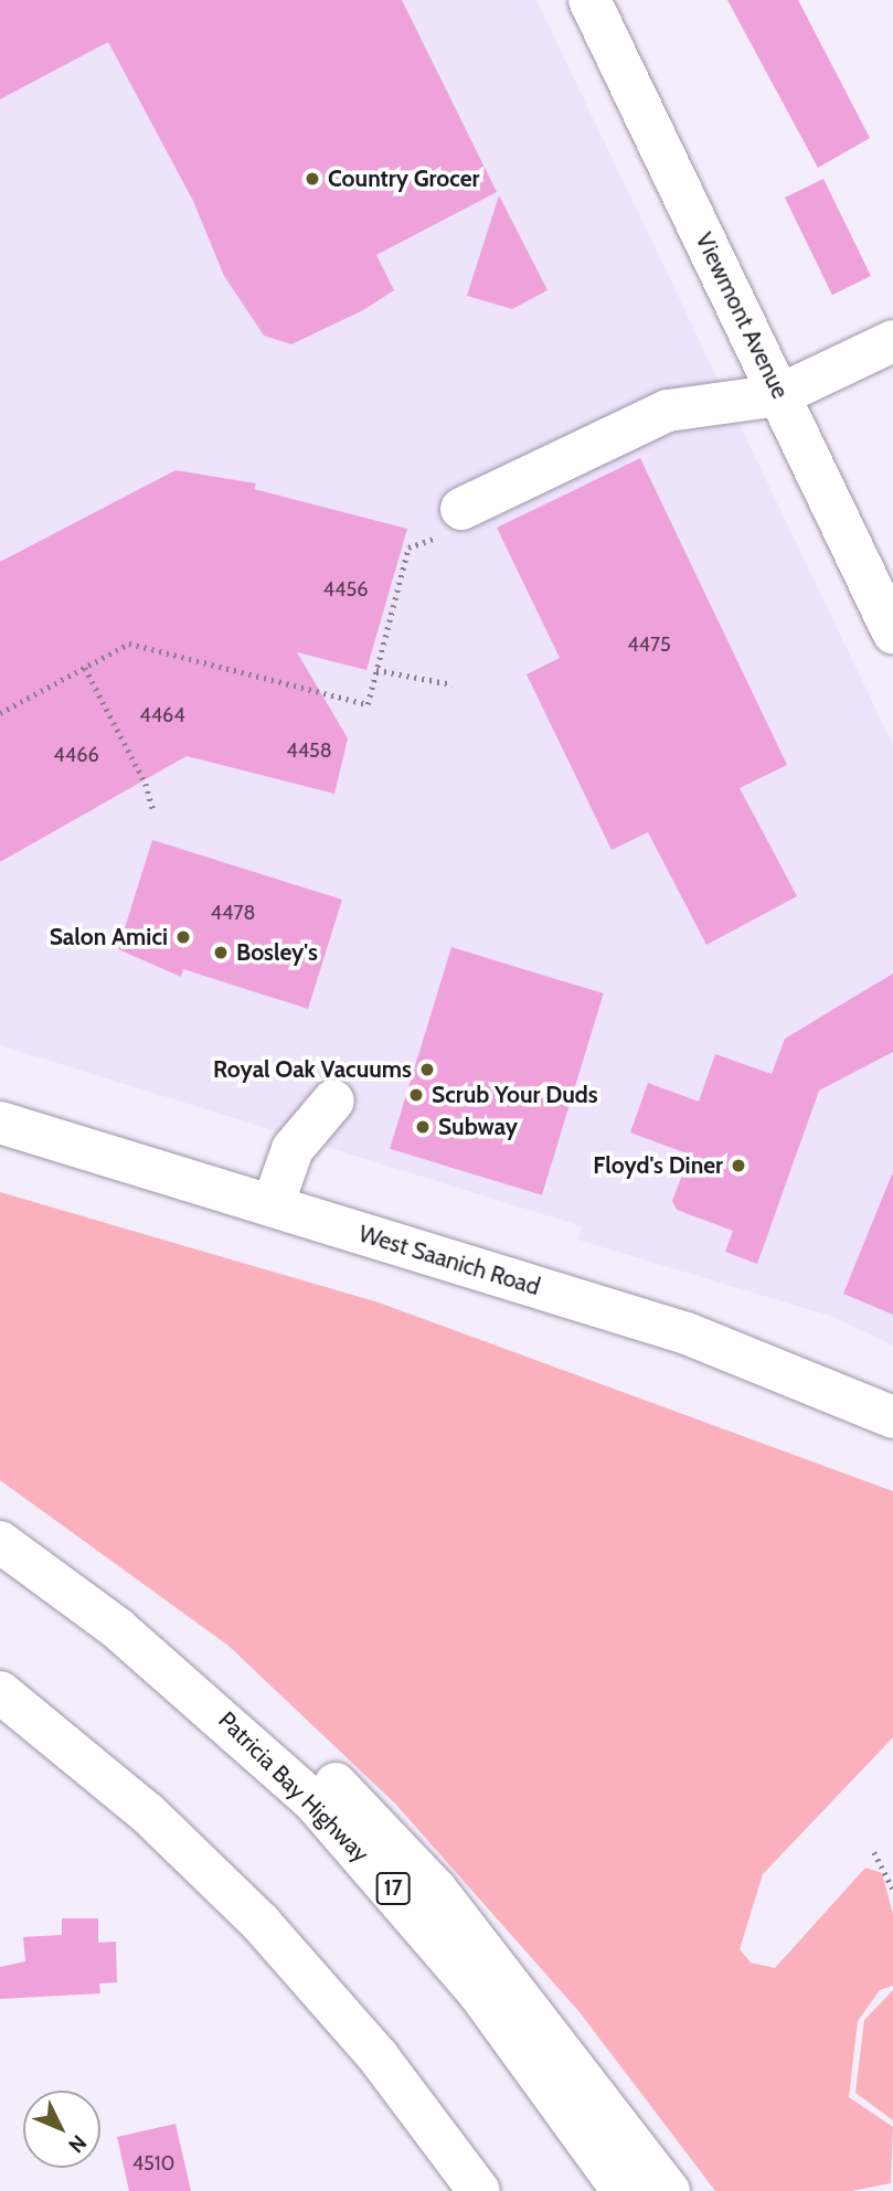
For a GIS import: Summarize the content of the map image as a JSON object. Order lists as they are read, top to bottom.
{
  "streets": {
    "main road": [
      "Viewmont Avenue",
      "West Saanich Road",
      "Patricia Bay Highway",
      "17"
    ]
  },
  "places": [
    "Country Grocer",
    "Salon Amici",
    "Bosley's",
    "Royal Oak Vacuums",
    "Scrub Your Duds",
    "Subway",
    "Floyd's Diner"
  ],
  "house_numbers": [
    "4456",
    "4475",
    "4464",
    "4458",
    "4466",
    "4478",
    "4510"
  ],
  "north": "bottom right"
}
